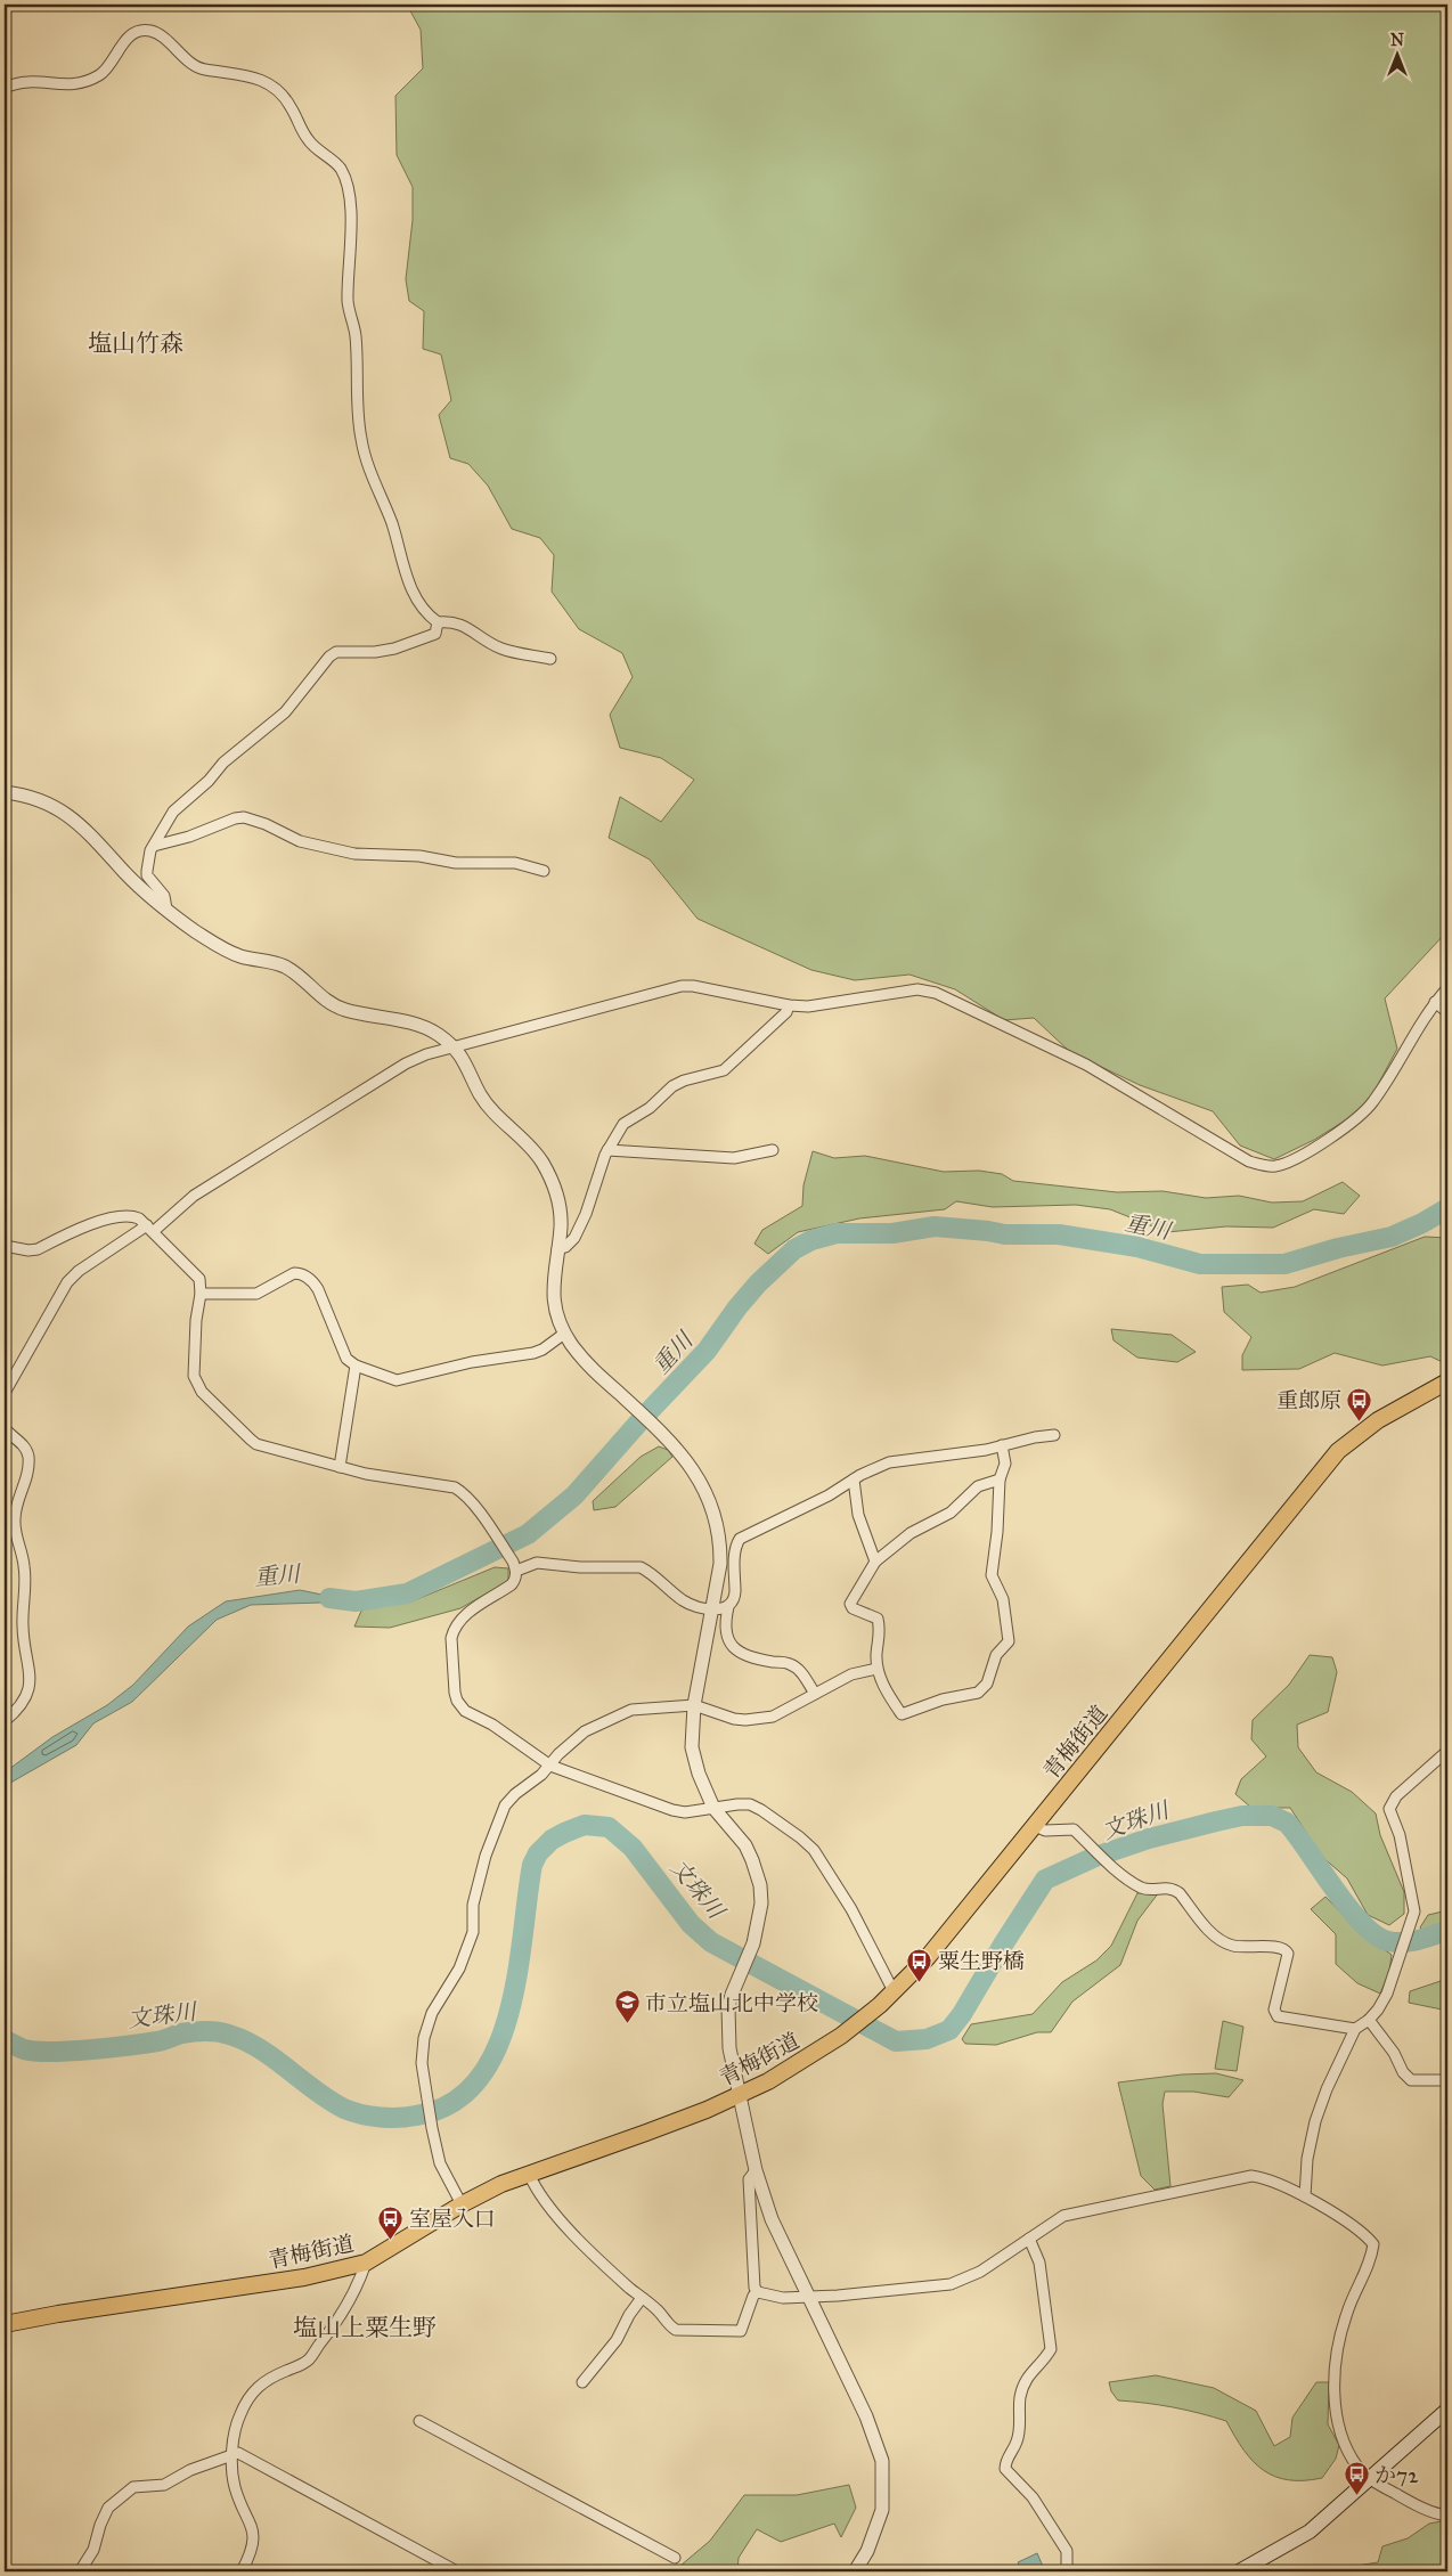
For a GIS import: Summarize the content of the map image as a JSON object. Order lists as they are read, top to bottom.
{
  "streets": {
    "highway": ["青梅街道"]
  },
  "districts": ["塩山竹森", "塩山上粟生野"],
  "water": ["重川", "文珠川"],
  "places": {
    "bus stop": [
      "重郎原",
      "粟生野橋",
      "室屋入口",
      "か72"
    ],
    "school or university": ["市立塩山北中学校"]
  },
  "north": "top"
}
